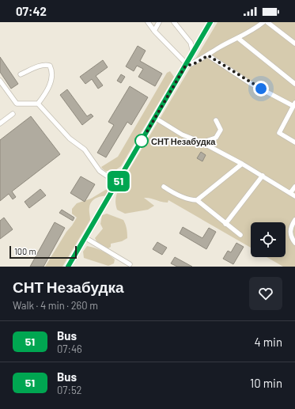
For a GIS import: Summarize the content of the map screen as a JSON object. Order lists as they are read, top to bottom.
{
  "places": ["СНТ Незабудка"],
  "lines": ["bus line 51"],
  "scale_bar": "100 m",
  "page": {
    "status": "07:42",
    "on_map": "51",
    "scale": "100 m",
    "heading": ["СНТ Незабудка", "Walk · 4 min · 260 m"],
    "list": [
      {
        "mark": "51",
        "name": "Bus",
        "note": "07:46",
        "value": "4 min"
      },
      {
        "mark": "51",
        "name": "Bus",
        "note": "07:52",
        "value": "10 min"
      }
    ]
  }
}
